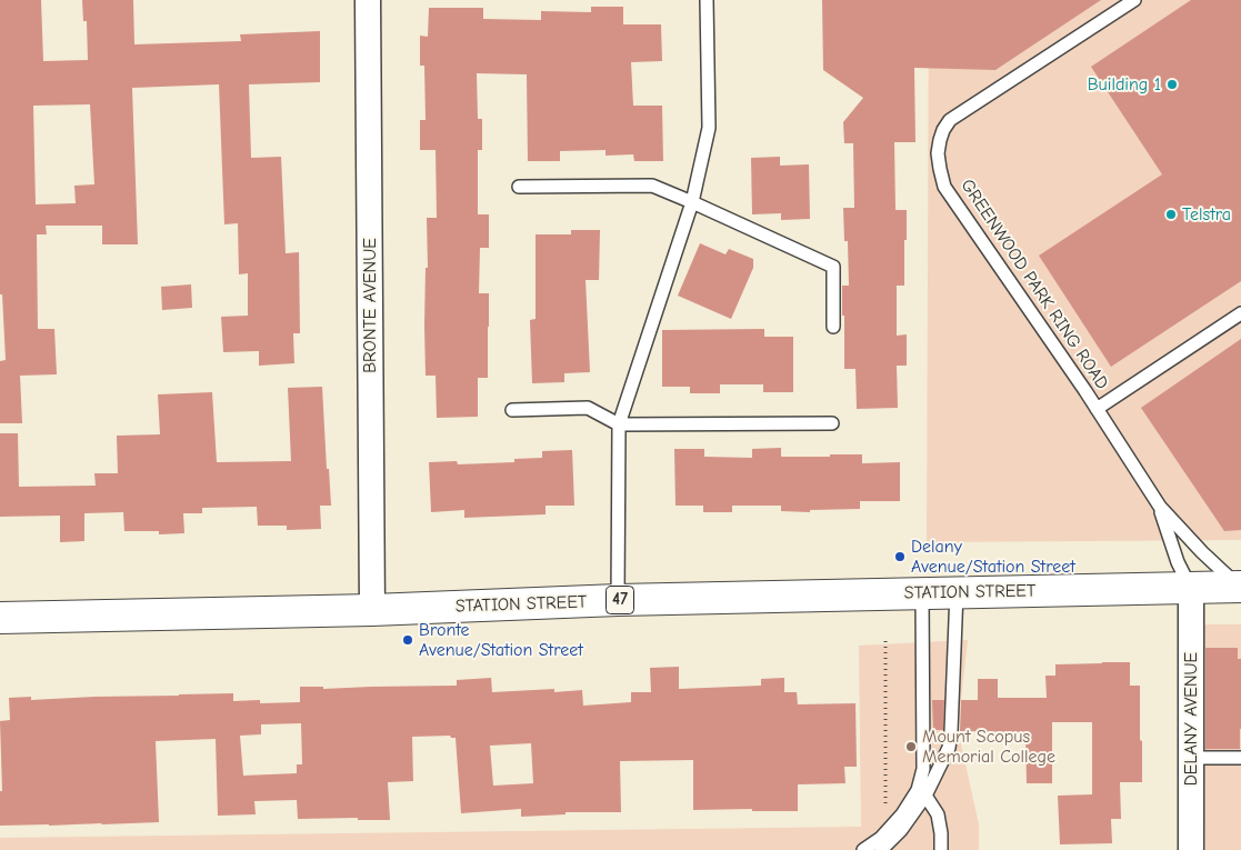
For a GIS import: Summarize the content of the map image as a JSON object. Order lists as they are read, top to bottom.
{
  "streets": {
    "main road": ["STATION STREET", "47"],
    "street": ["BRONTE AVENUE", "DELANY AVENUE"],
    "lane": ["GREENWOOD PARK RING ROAD"]
  },
  "crossings": [
    ["BRONTE AVENUE", "STATION STREET"],
    ["STATION STREET", "DELANY AVENUE"]
  ],
  "places": [
    "Building 1",
    "Telstra",
    "Delany Avenue/Station Street",
    "Bronte Avenue/Station Street",
    "Mount Scopus Memorial College"
  ]
}
